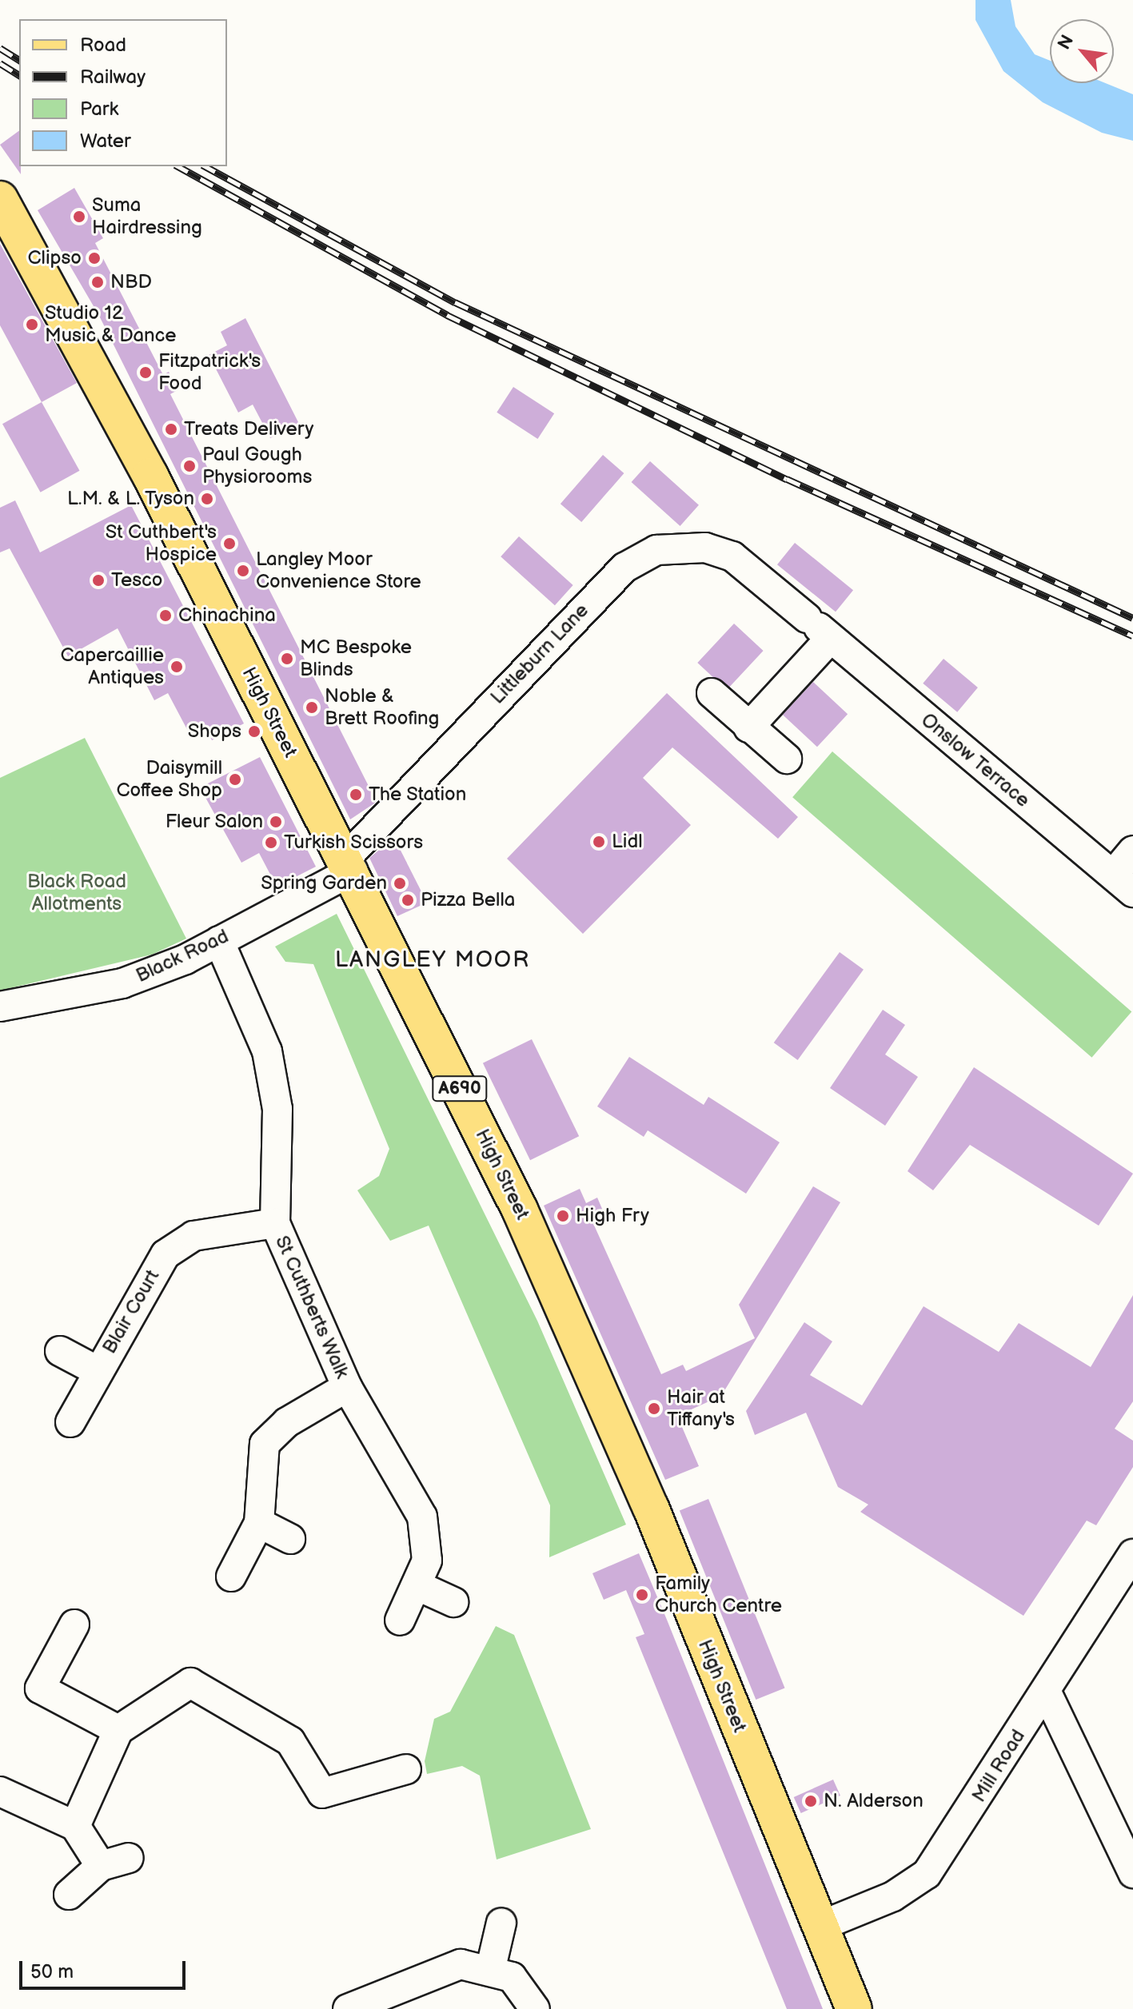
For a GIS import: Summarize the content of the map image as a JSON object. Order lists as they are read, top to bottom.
{
  "streets": {
    "main road": ["High Street", "A690"],
    "street": [
      "Littleburn Lane",
      "Onslow Terrace",
      "Black Road",
      "St Cuthberts Walk",
      "Blair Court",
      "Mill Road"
    ]
  },
  "crossings": [
    ["Littleburn Lane", "High Street"],
    ["Littleburn Lane", "Onslow Terrace"],
    ["Littleburn Lane", "Black Road"],
    ["High Street", "Black Road"],
    ["High Street", "Mill Road"],
    ["Black Road", "St Cuthberts Walk"],
    ["St Cuthberts Walk", "Blair Court"]
  ],
  "districts": ["LANGLEY MOOR"],
  "parks": ["Black Road Allotments"],
  "places": [
    "Suma Hairdressing",
    "Clipso",
    "NBD",
    "Studio 12 Music & Dance",
    "Fitzpatrick's Food",
    "Treats Delivery",
    "Paul Gough Physiorooms",
    "L.M. & L. Tyson",
    "St Cuthbert's Hospice",
    "Langley Moor Convenience Store",
    "Tesco",
    "Chinachina",
    "MC Bespoke Blinds",
    "Capercaillie Antiques",
    "Noble & Brett Roofing",
    "Shops",
    "Daisymill Coffee Shop",
    "The Station",
    "Fleur Salon",
    "Lidl",
    "Turkish Scissors",
    "Spring Garden",
    "Pizza Bella",
    "High Fry",
    "Hair at Tiffany's",
    "Family Church Centre",
    "N. Alderson"
  ],
  "legend": [
    "Road",
    "Railway",
    "Park",
    "Water"
  ],
  "scale_bar": "50 m",
  "north": "top left"
}
